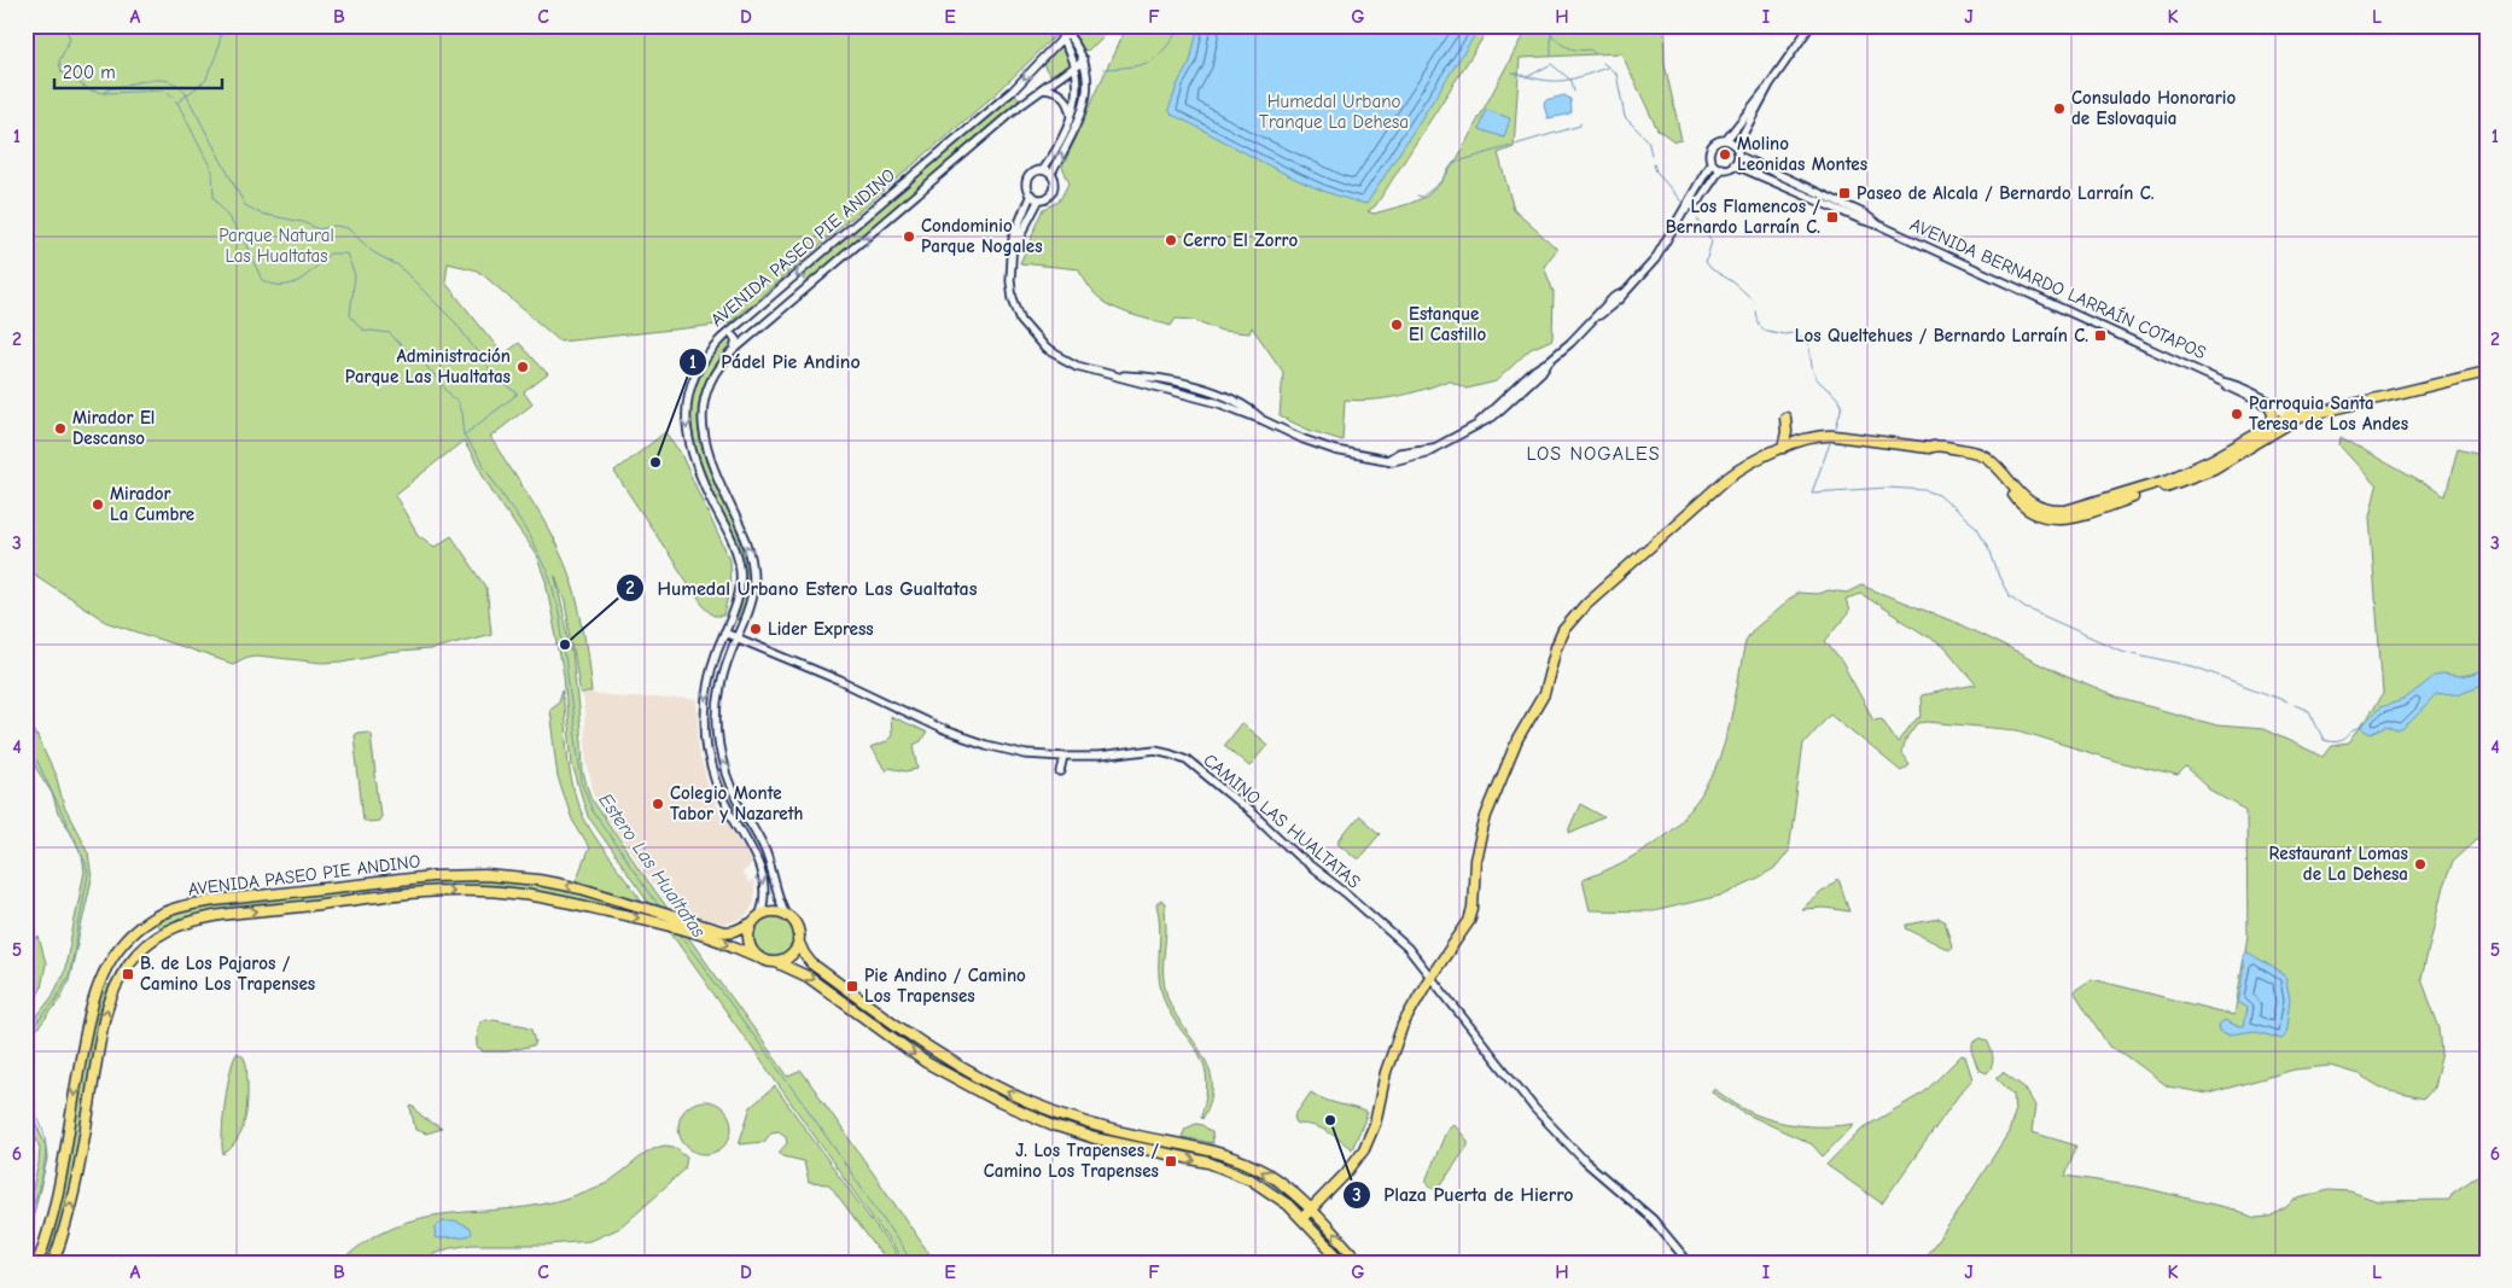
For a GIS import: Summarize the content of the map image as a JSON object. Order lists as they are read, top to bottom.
{
  "streets": {
    "main road": ["AVENIDA PASEO PIE ANDINO"],
    "street": ["AVENIDA BERNARDO LARRAÍN COTAPOS", "CAMINO LAS HUALTATAS"]
  },
  "crossings": [
    ["AVENIDA PASEO PIE ANDINO", "CAMINO LAS HUALTATAS"]
  ],
  "districts": ["LOS NOGALES"],
  "water": ["Estero Las Hualtatas"],
  "parks": ["Humedal Urbano Tranque La Dehesa", "Parque Natural Las Hualtatas"],
  "places": {
    "other": [
      "Consulado Honorario de Eslovaquia",
      "Molino Leonidas Montes",
      "Condominio Parque Nogales",
      "Cerro El Zorro",
      "Estanque El Castillo",
      "Administración Parque Las Hualtatas",
      "Parroquia Santa Teresa de Los Andes",
      "Mirador El Descanso",
      "Pádel Pie Andino",
      "Mirador La Cumbre",
      "Lider Express",
      "Humedal Urbano Estero Las Gualtatas",
      "Colegio Monte Tabor y Nazareth",
      "Restaurant Lomas de La Dehesa",
      "Plaza Puerta de Hierro"
    ],
    "transit": [
      "Paseo de Alcala / Bernardo Larraín C.",
      "Los Flamencos / Bernardo Larraín C.",
      "Los Queltehues / Bernardo Larraín C.",
      "B. de Los Pajaros / Camino Los Trapenses",
      "Pie Andino / Camino Los Trapenses",
      "J. Los Trapenses / Camino Los Trapenses"
    ]
  },
  "scale_bar": "200 m",
  "grid": {
    "columns": [
      "A",
      "B",
      "C",
      "D",
      "E",
      "F",
      "G",
      "H",
      "I",
      "J",
      "K",
      "L"
    ],
    "rows": [
      "1",
      "2",
      "3",
      "4",
      "5",
      "6"
    ]
  }
}
